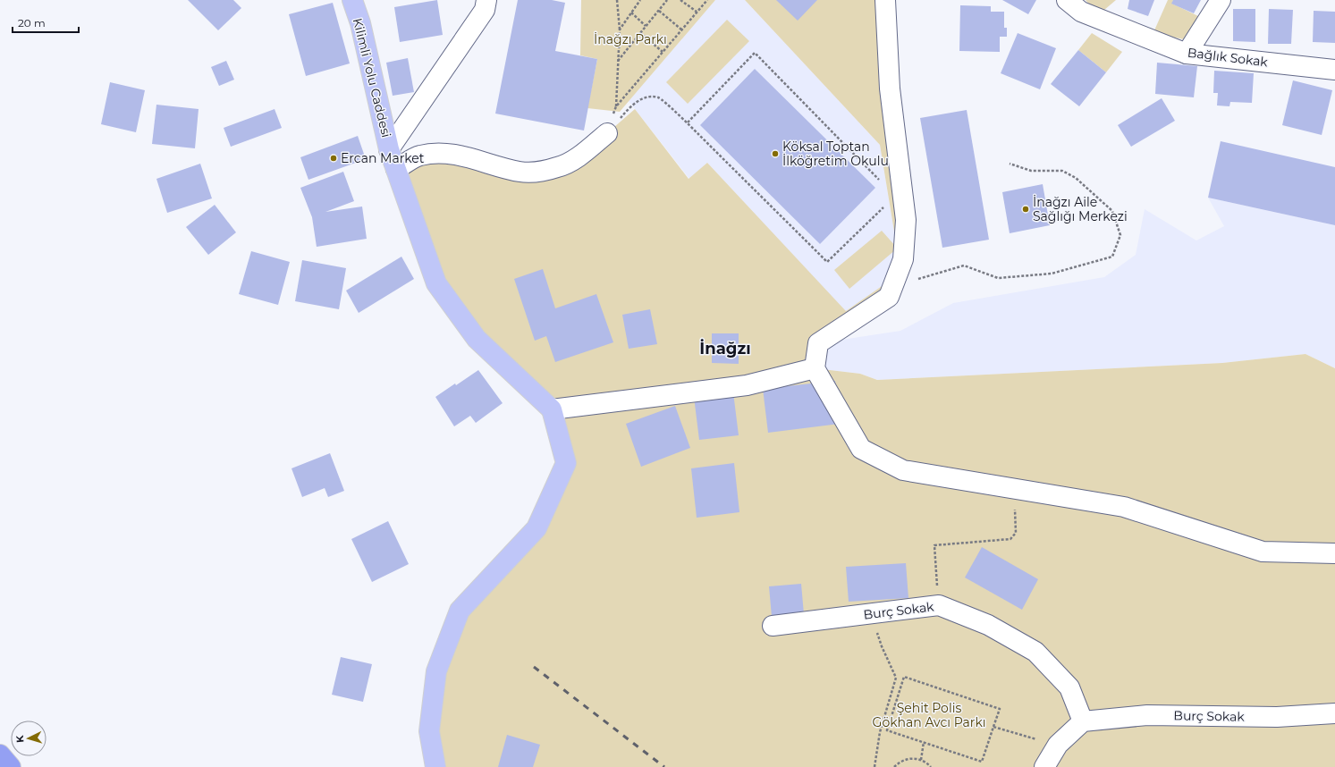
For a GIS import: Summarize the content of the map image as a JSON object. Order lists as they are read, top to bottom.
{
  "streets": {
    "main road": ["Kilimli Yolu Caddesi"],
    "street": ["Bağlık Sokak", "Burç Sokak"]
  },
  "districts": ["İnağzı"],
  "parks": ["İnağzı Parkı", "Şehit Polis Gökhan Avcı Parkı"],
  "places": ["Köksal Toptan İlköğretim Okulu", "Ercan Market", "İnağzı Aile Sağlığı Merkezi"],
  "scale_bar": "20 m",
  "north": "left"
}
